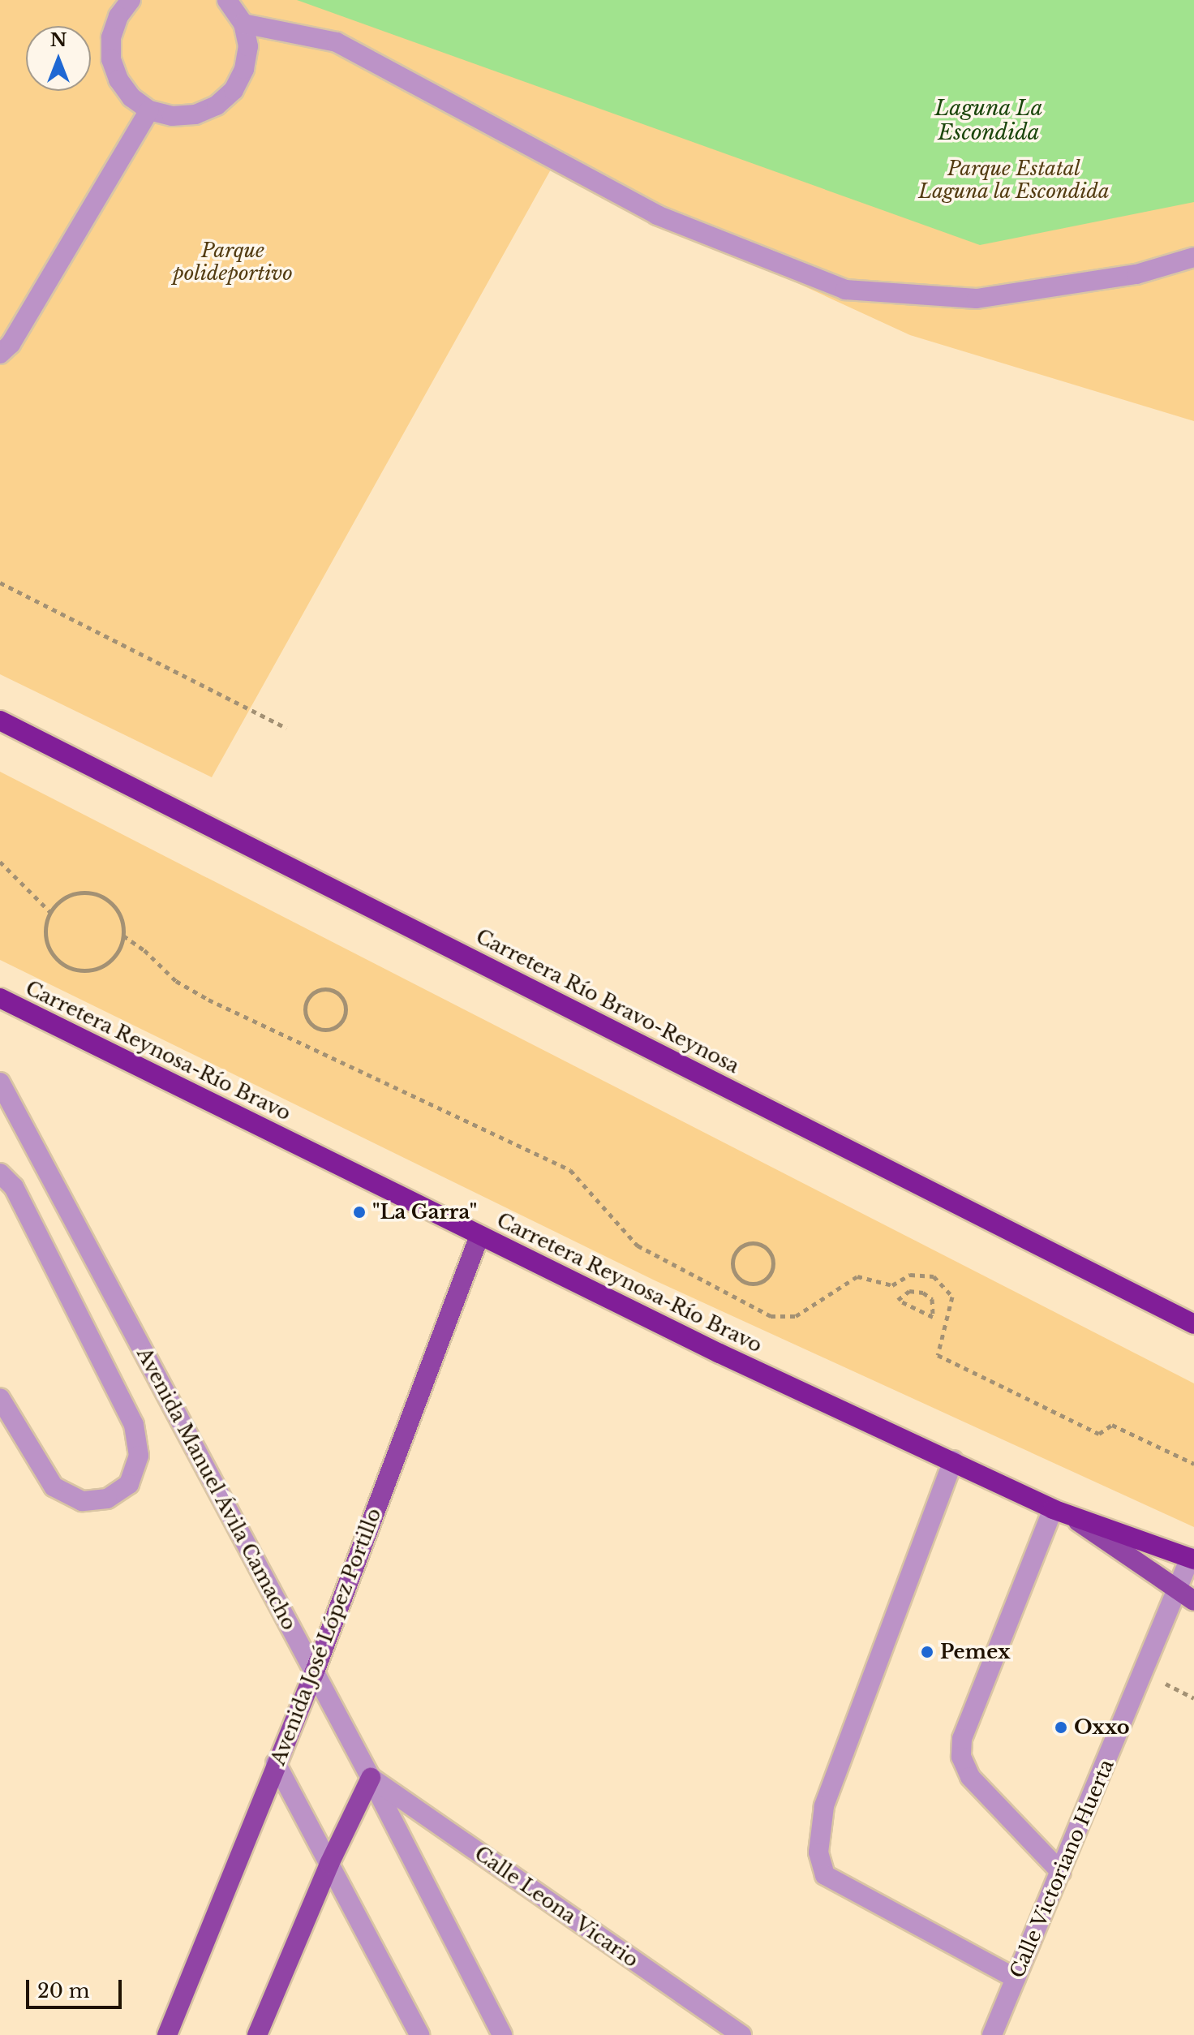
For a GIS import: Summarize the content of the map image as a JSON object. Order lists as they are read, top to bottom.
{
  "streets": {
    "highway": ["Carretera Río Bravo-Reynosa", "Carretera Reynosa-Río Bravo"],
    "main road": ["Avenida José López Portillo"],
    "street": ["Avenida Manuel Ávila Camacho", "Calle Victoriano Huerta", "Calle Leona Vicario"]
  },
  "crossings": [
    ["Carretera Reynosa-Río Bravo", "Avenida José López Portillo"],
    ["Carretera Reynosa-Río Bravo", "Calle Victoriano Huerta"],
    ["Avenida Manuel Ávila Camacho", "Avenida José López Portillo"],
    ["Avenida Manuel Ávila Camacho", "Calle Leona Vicario"]
  ],
  "water": ["Laguna La Escondida"],
  "parks": ["Parque Estatal Laguna la Escondida", "Parque polideportivo"],
  "places": ["\"La Garra\"", "Pemex", "Oxxo"],
  "scale_bar": "20 m",
  "north": "top"
}
